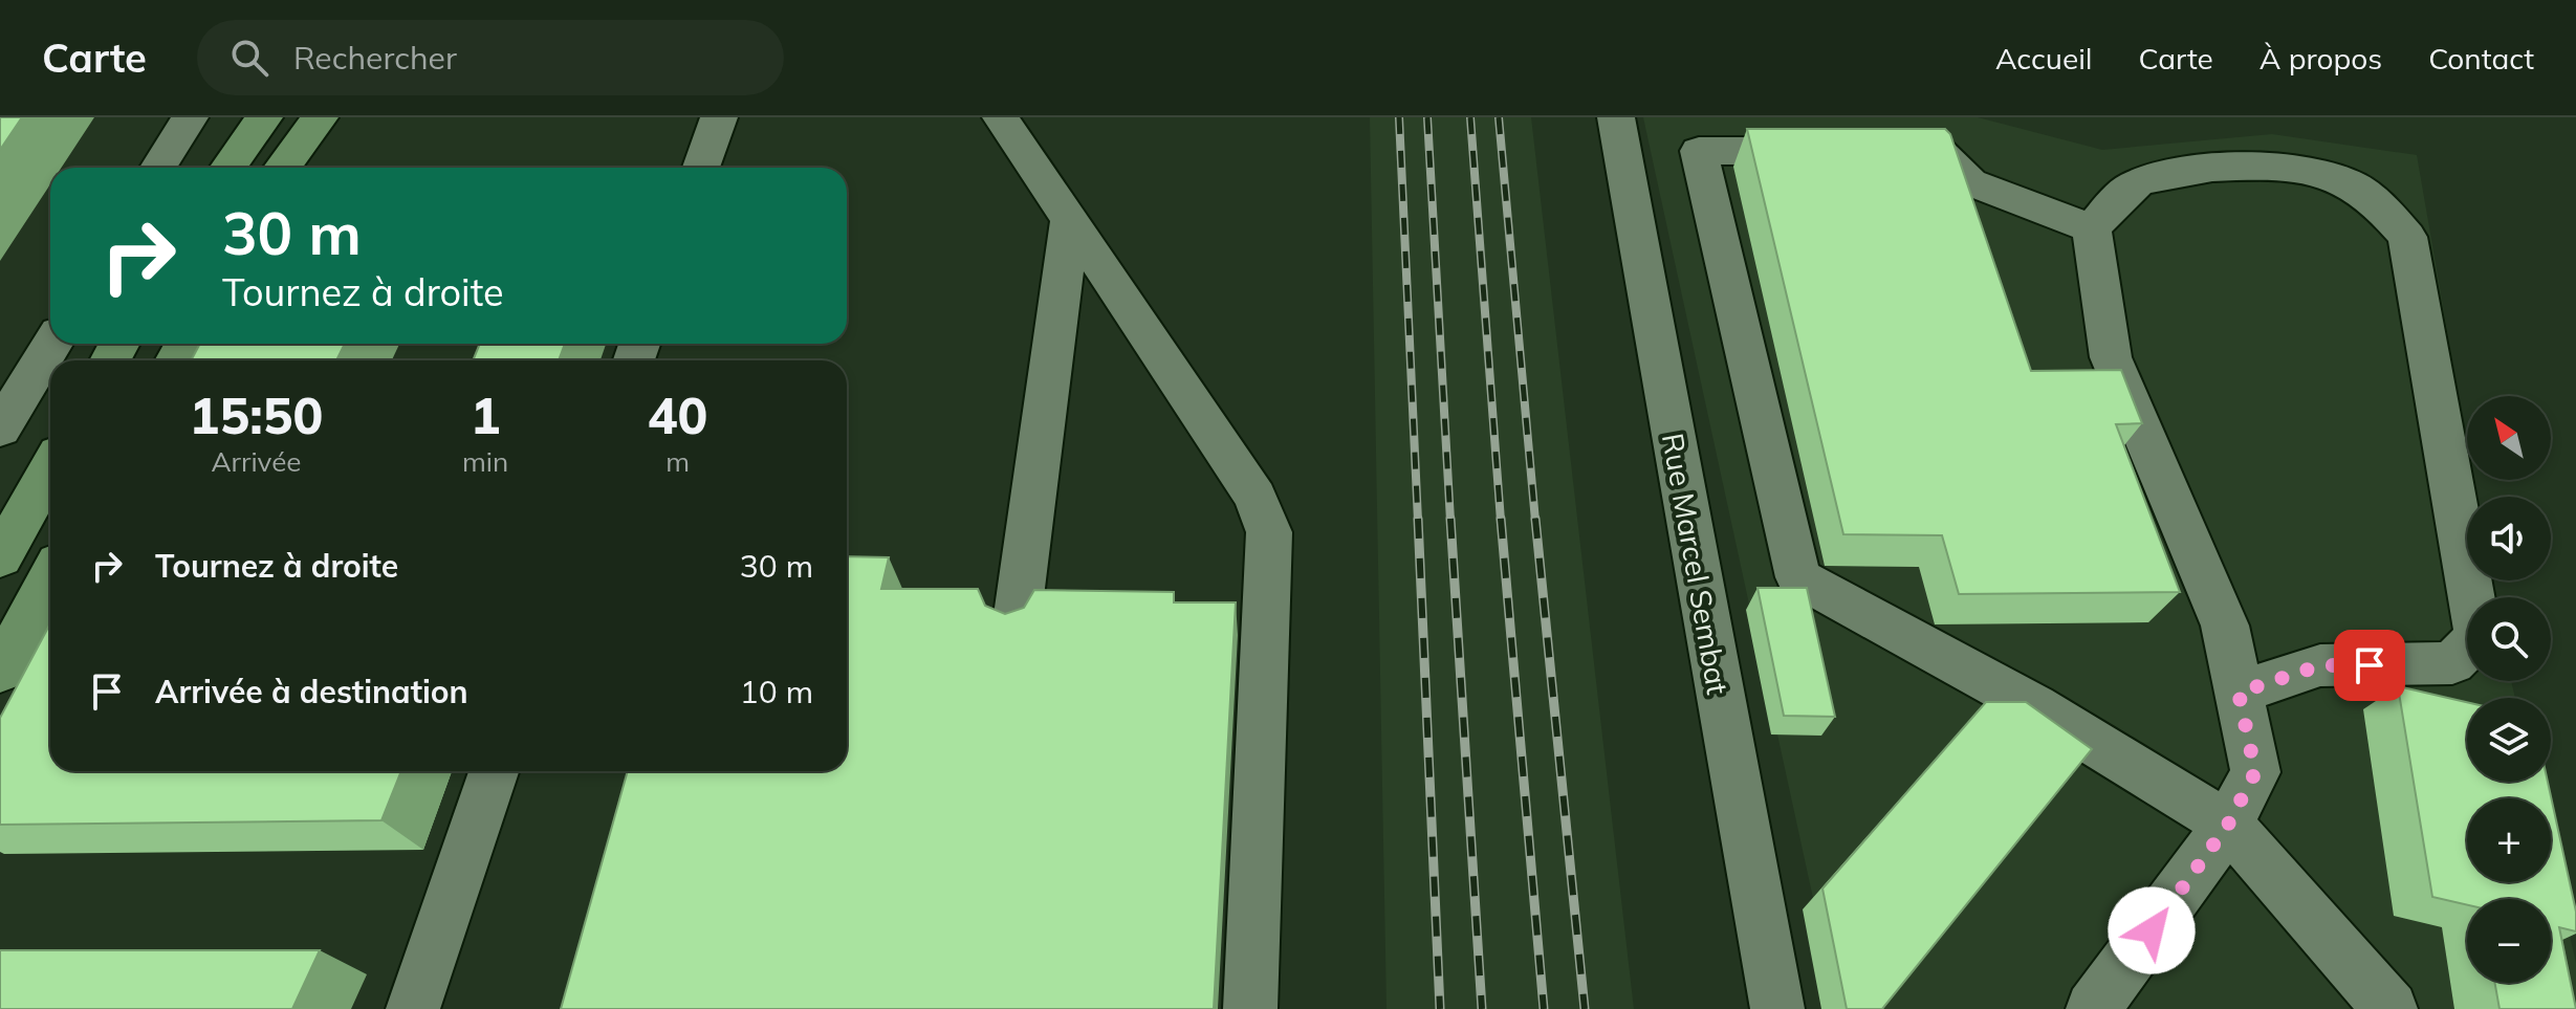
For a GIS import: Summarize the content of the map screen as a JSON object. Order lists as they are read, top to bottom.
{
  "streets": {
    "street": ["Rue Marcel Sembat"]
  },
  "north": "top left",
  "page": {
    "header": "Carte",
    "search": "Rechercher",
    "nav": [
      "Accueil",
      "Carte",
      "À propos",
      "Contact"
    ],
    "turn": ["30 m", "Tournez à droite"],
    "eta": [
      "15:50",
      "Arrivée",
      "1",
      "min",
      "40",
      "m"
    ],
    "map_buttons": ["+", "−"],
    "list": [
      {
        "name": "Tournez à droite",
        "value": "30 m"
      },
      {
        "name": "Arrivée à destination",
        "value": "10 m"
      }
    ]
  }
}
